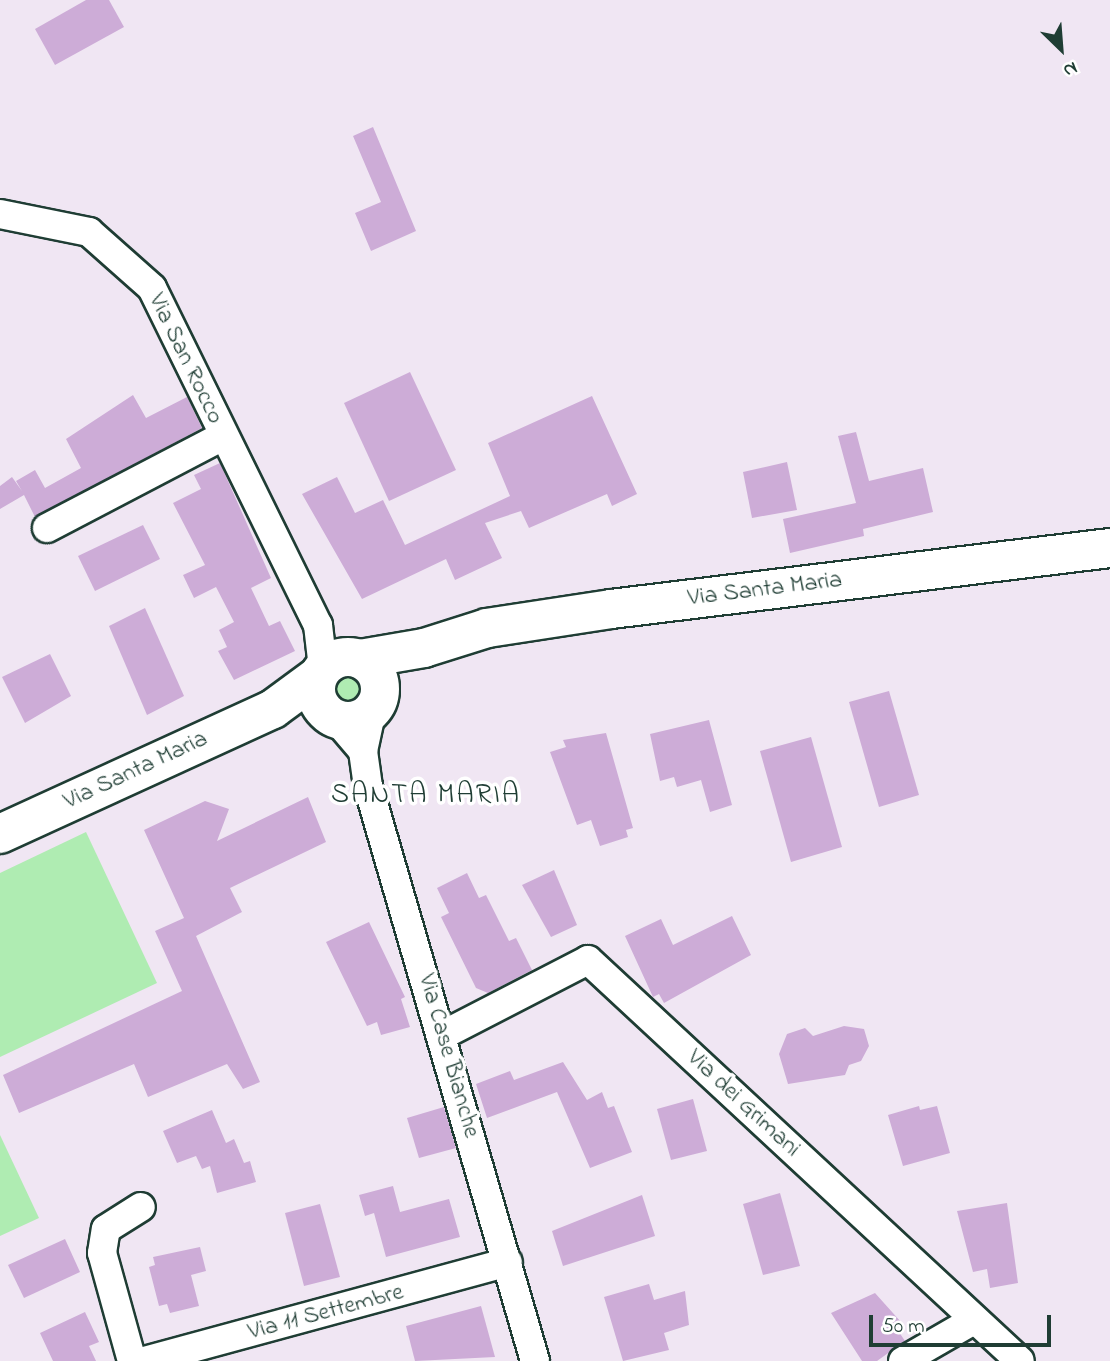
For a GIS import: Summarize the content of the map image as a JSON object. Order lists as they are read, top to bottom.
{
  "streets": {
    "main road": ["Via Santa Maria"],
    "street": [
      "Via San Rocco",
      "Via Case Bianche",
      "Via dei Grimani",
      "Via 11 Settembre"
    ]
  },
  "crossings": [
    ["Via San Rocco", "Via Santa Maria"],
    ["Via San Rocco", "Via Case Bianche"],
    ["Via Santa Maria", "Via Case Bianche"],
    ["Via Case Bianche", "Via dei Grimani"],
    ["Via Case Bianche", "Via 11 Settembre"]
  ],
  "districts": ["SANTA MARIA"],
  "scale_bar": "50 m",
  "north": "bottom right"
}
